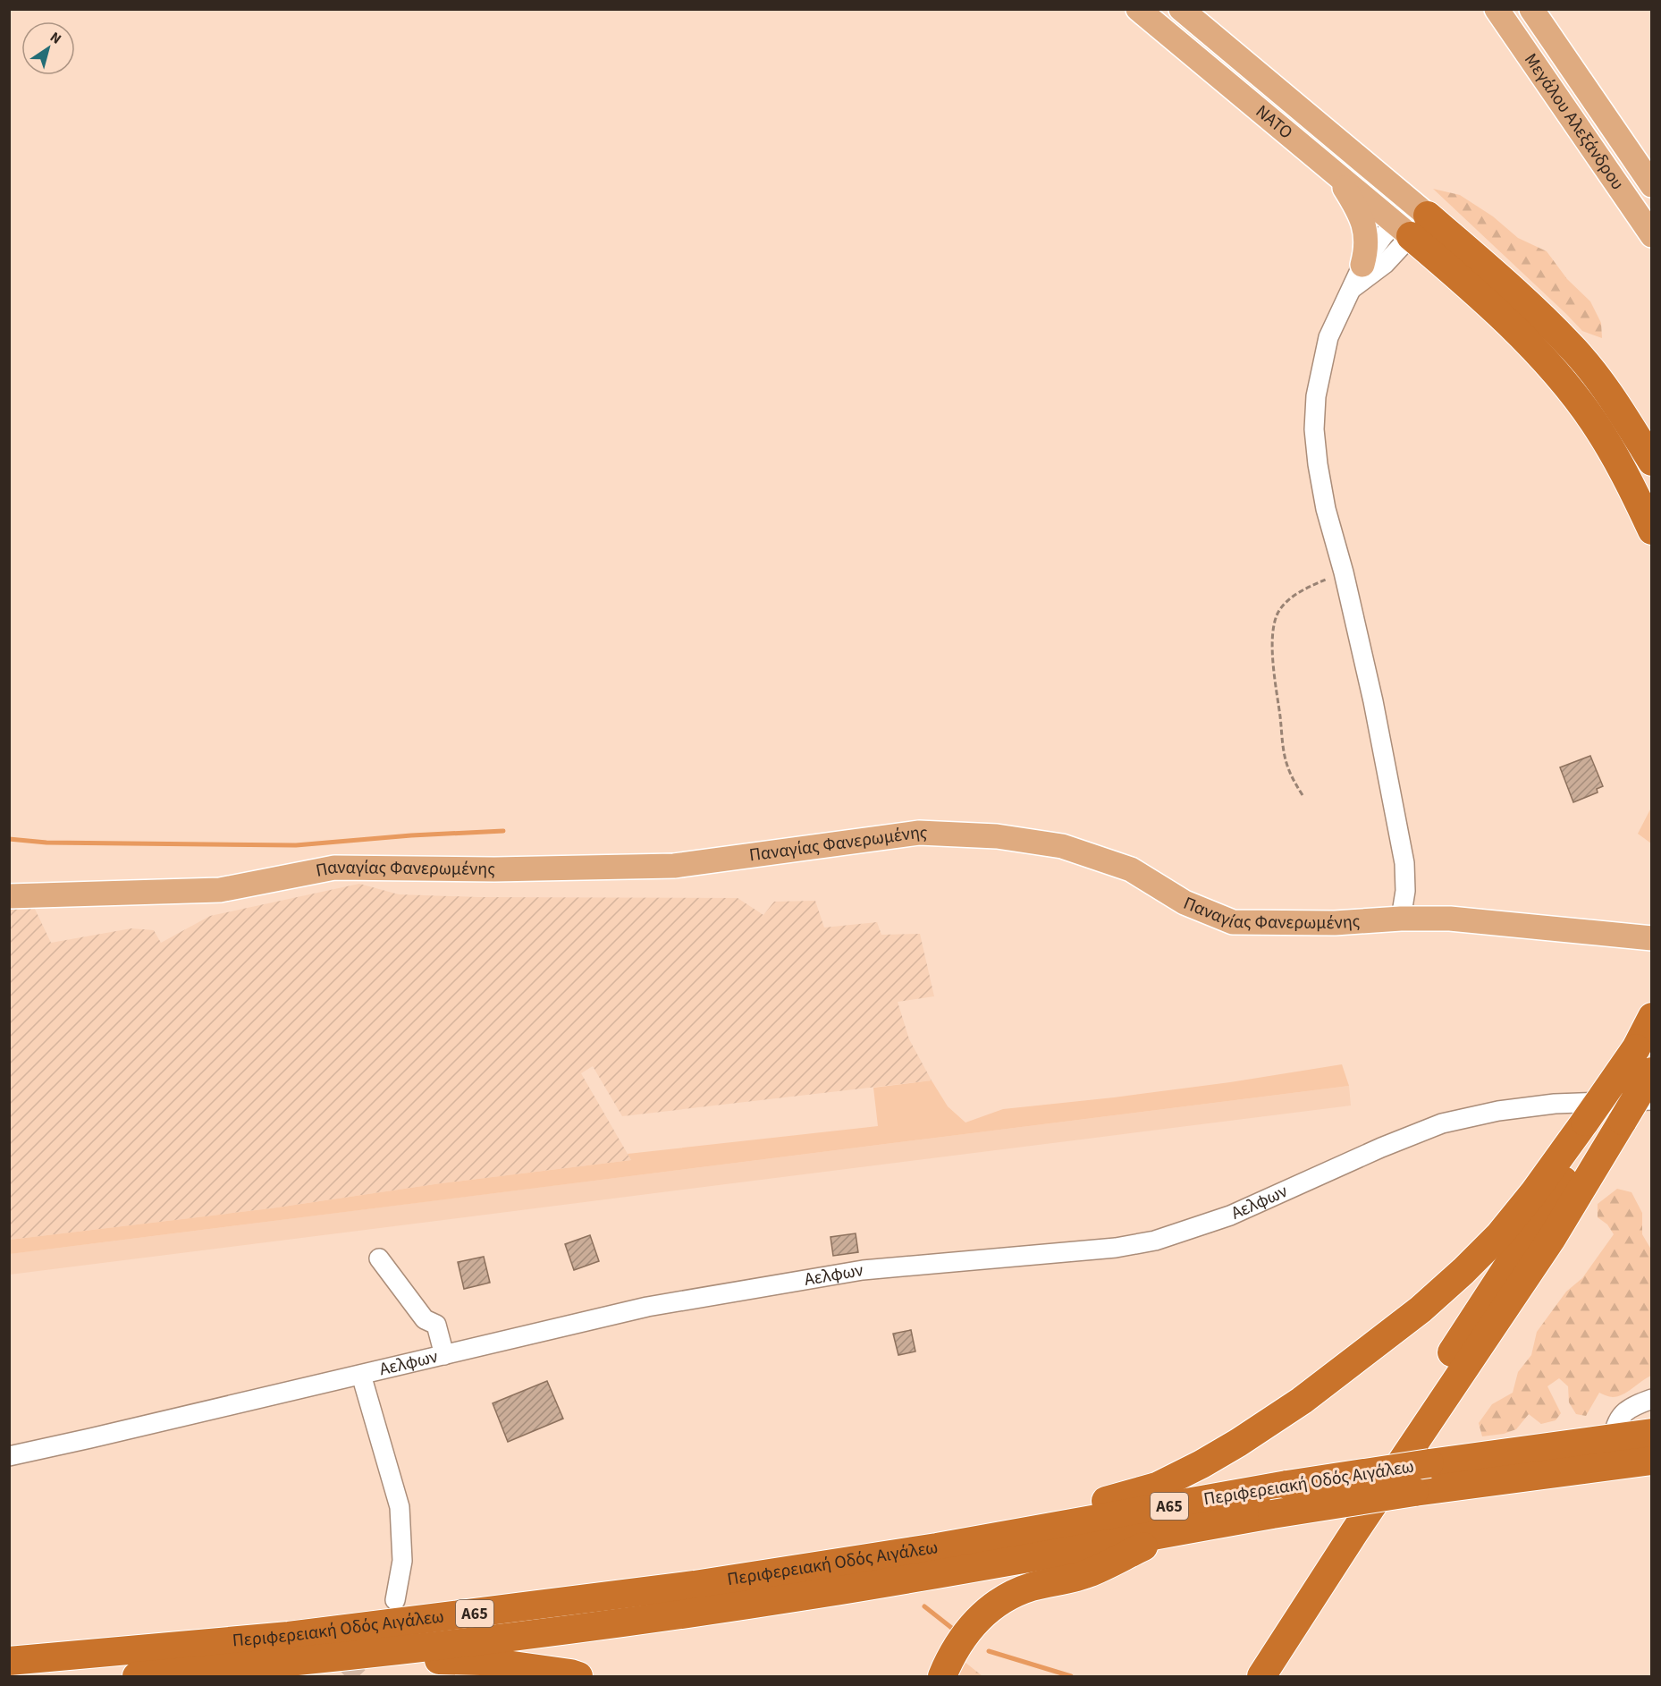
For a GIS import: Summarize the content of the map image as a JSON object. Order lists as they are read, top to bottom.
{
  "streets": {
    "highway": ["Περιφερειακή Οδός Αιγάλεω", "Α65"],
    "main road": ["ΝΑΤΟ", "Μεγάλου Αλεξάνδρου", "Παναγίας Φανερωμένης"],
    "street": ["Αελφων"]
  },
  "north": "top right"
}
